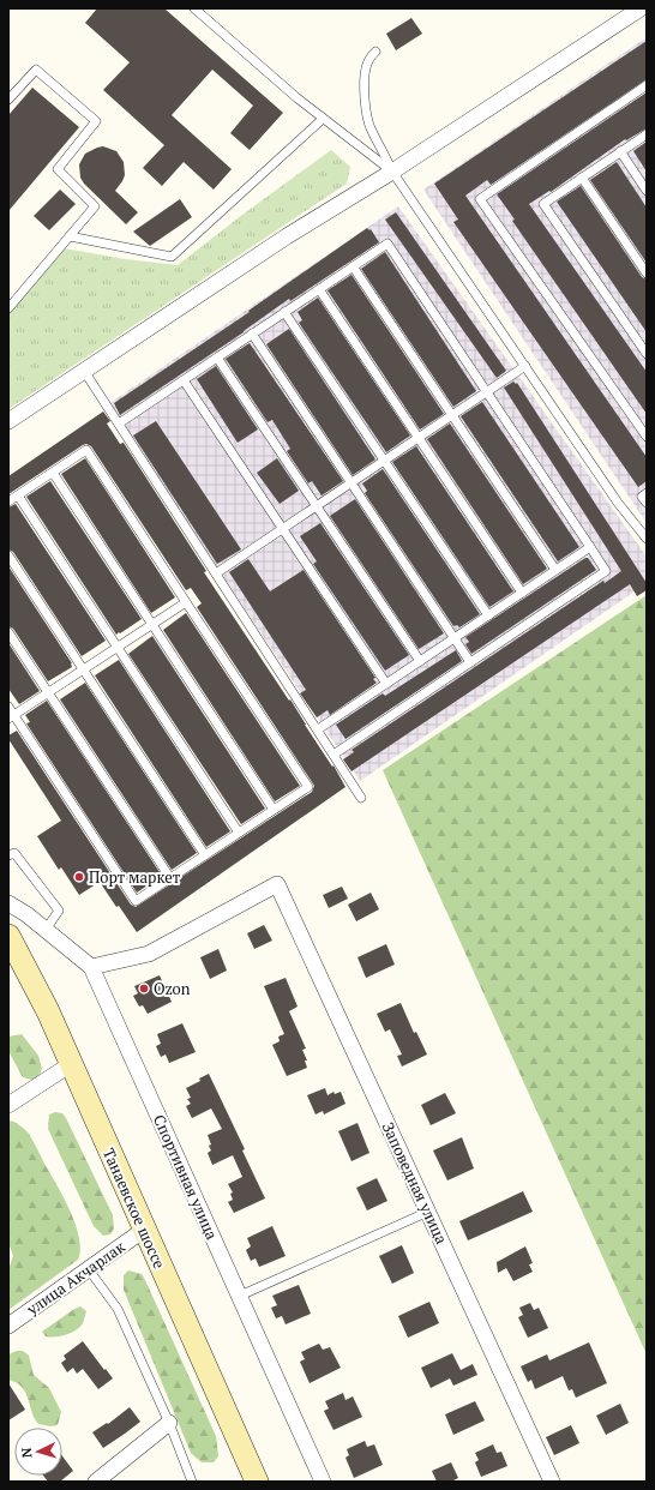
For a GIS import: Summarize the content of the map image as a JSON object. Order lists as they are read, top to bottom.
{
  "streets": {
    "street": [
      "Спортивная улица",
      "Заповедная улица",
      "Танаевское шоссе",
      "улица Акчарлак"
    ]
  },
  "crossings": [
    ["Спортивная улица", "Заповедная улица"],
    ["Танаевское шоссе", "улица Акчарлак"]
  ],
  "places": ["Порт маркет", "Ozon"],
  "north": "left"
}
